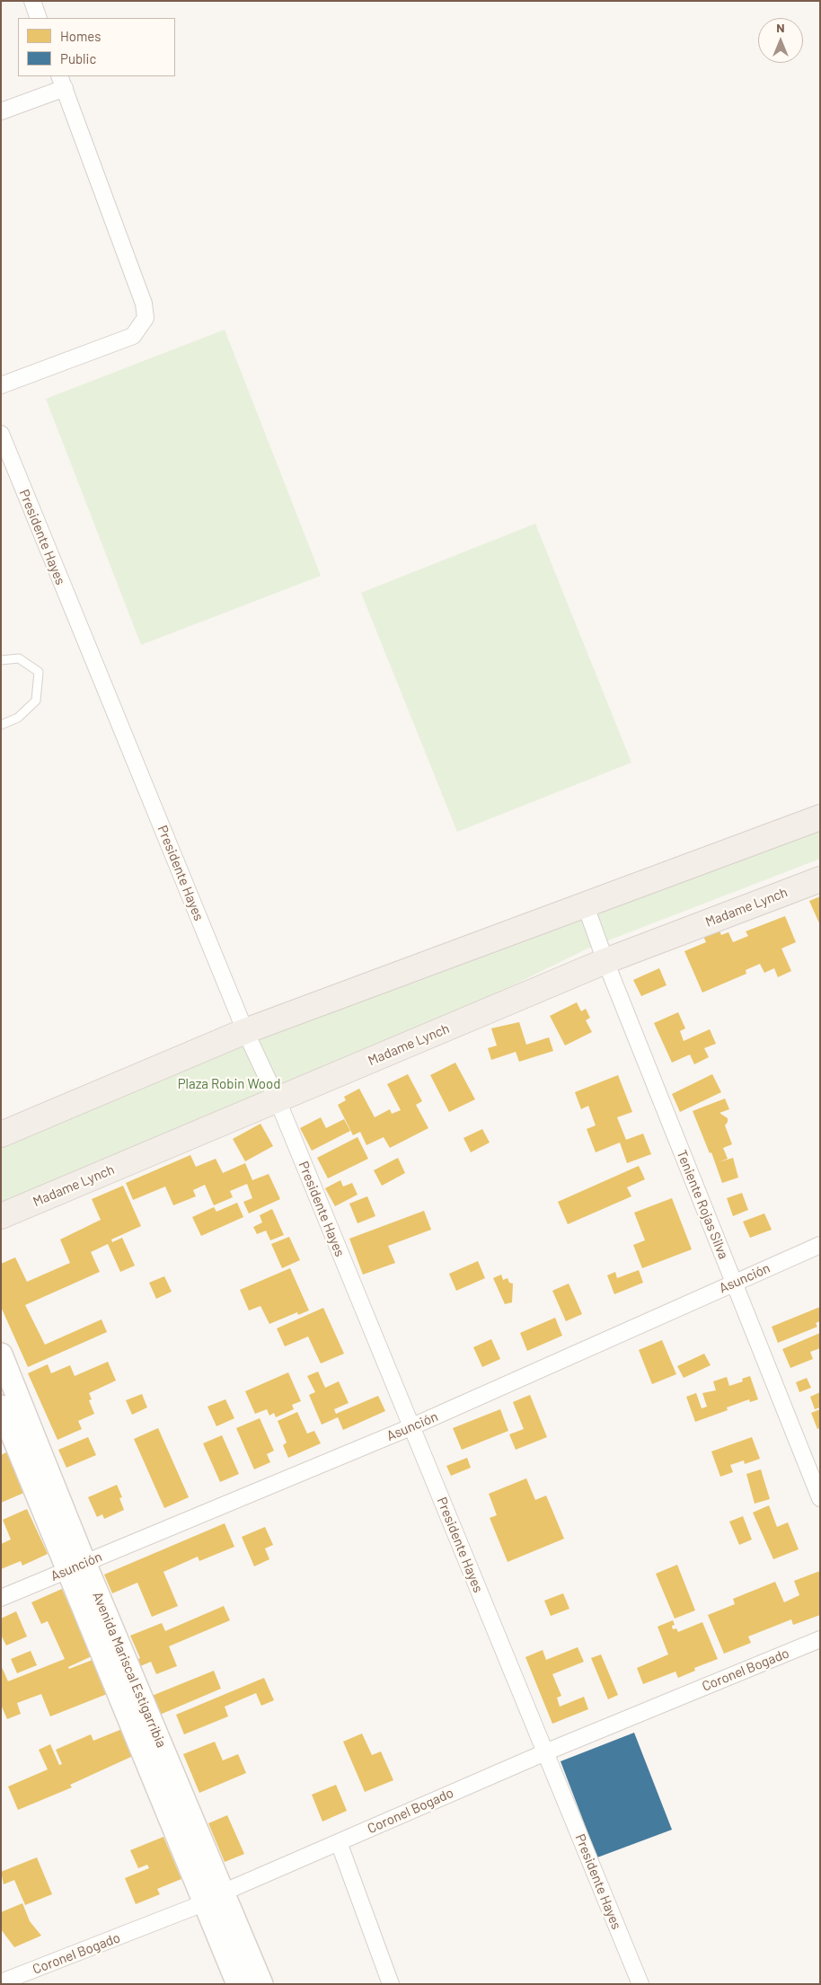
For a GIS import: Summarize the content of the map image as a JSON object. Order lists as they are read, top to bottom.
{
  "streets": {
    "main road": ["Madame Lynch", "Avenida Mariscal Estigarribia"],
    "street": [
      "Presidente Hayes",
      "Teniente Rojas Silva",
      "Asunción",
      "Coronel Bogado"
    ]
  },
  "crossings": [
    ["Presidente Hayes", "Madame Lynch"],
    ["Presidente Hayes", "Asunción"],
    ["Presidente Hayes", "Coronel Bogado"],
    ["Madame Lynch", "Teniente Rojas Silva"],
    ["Teniente Rojas Silva", "Asunción"],
    ["Asunción", "Avenida Mariscal Estigarribia"],
    ["Avenida Mariscal Estigarribia", "Coronel Bogado"]
  ],
  "parks": ["Plaza Robin Wood"],
  "legend": ["Homes", "Public"],
  "north": "top"
}
